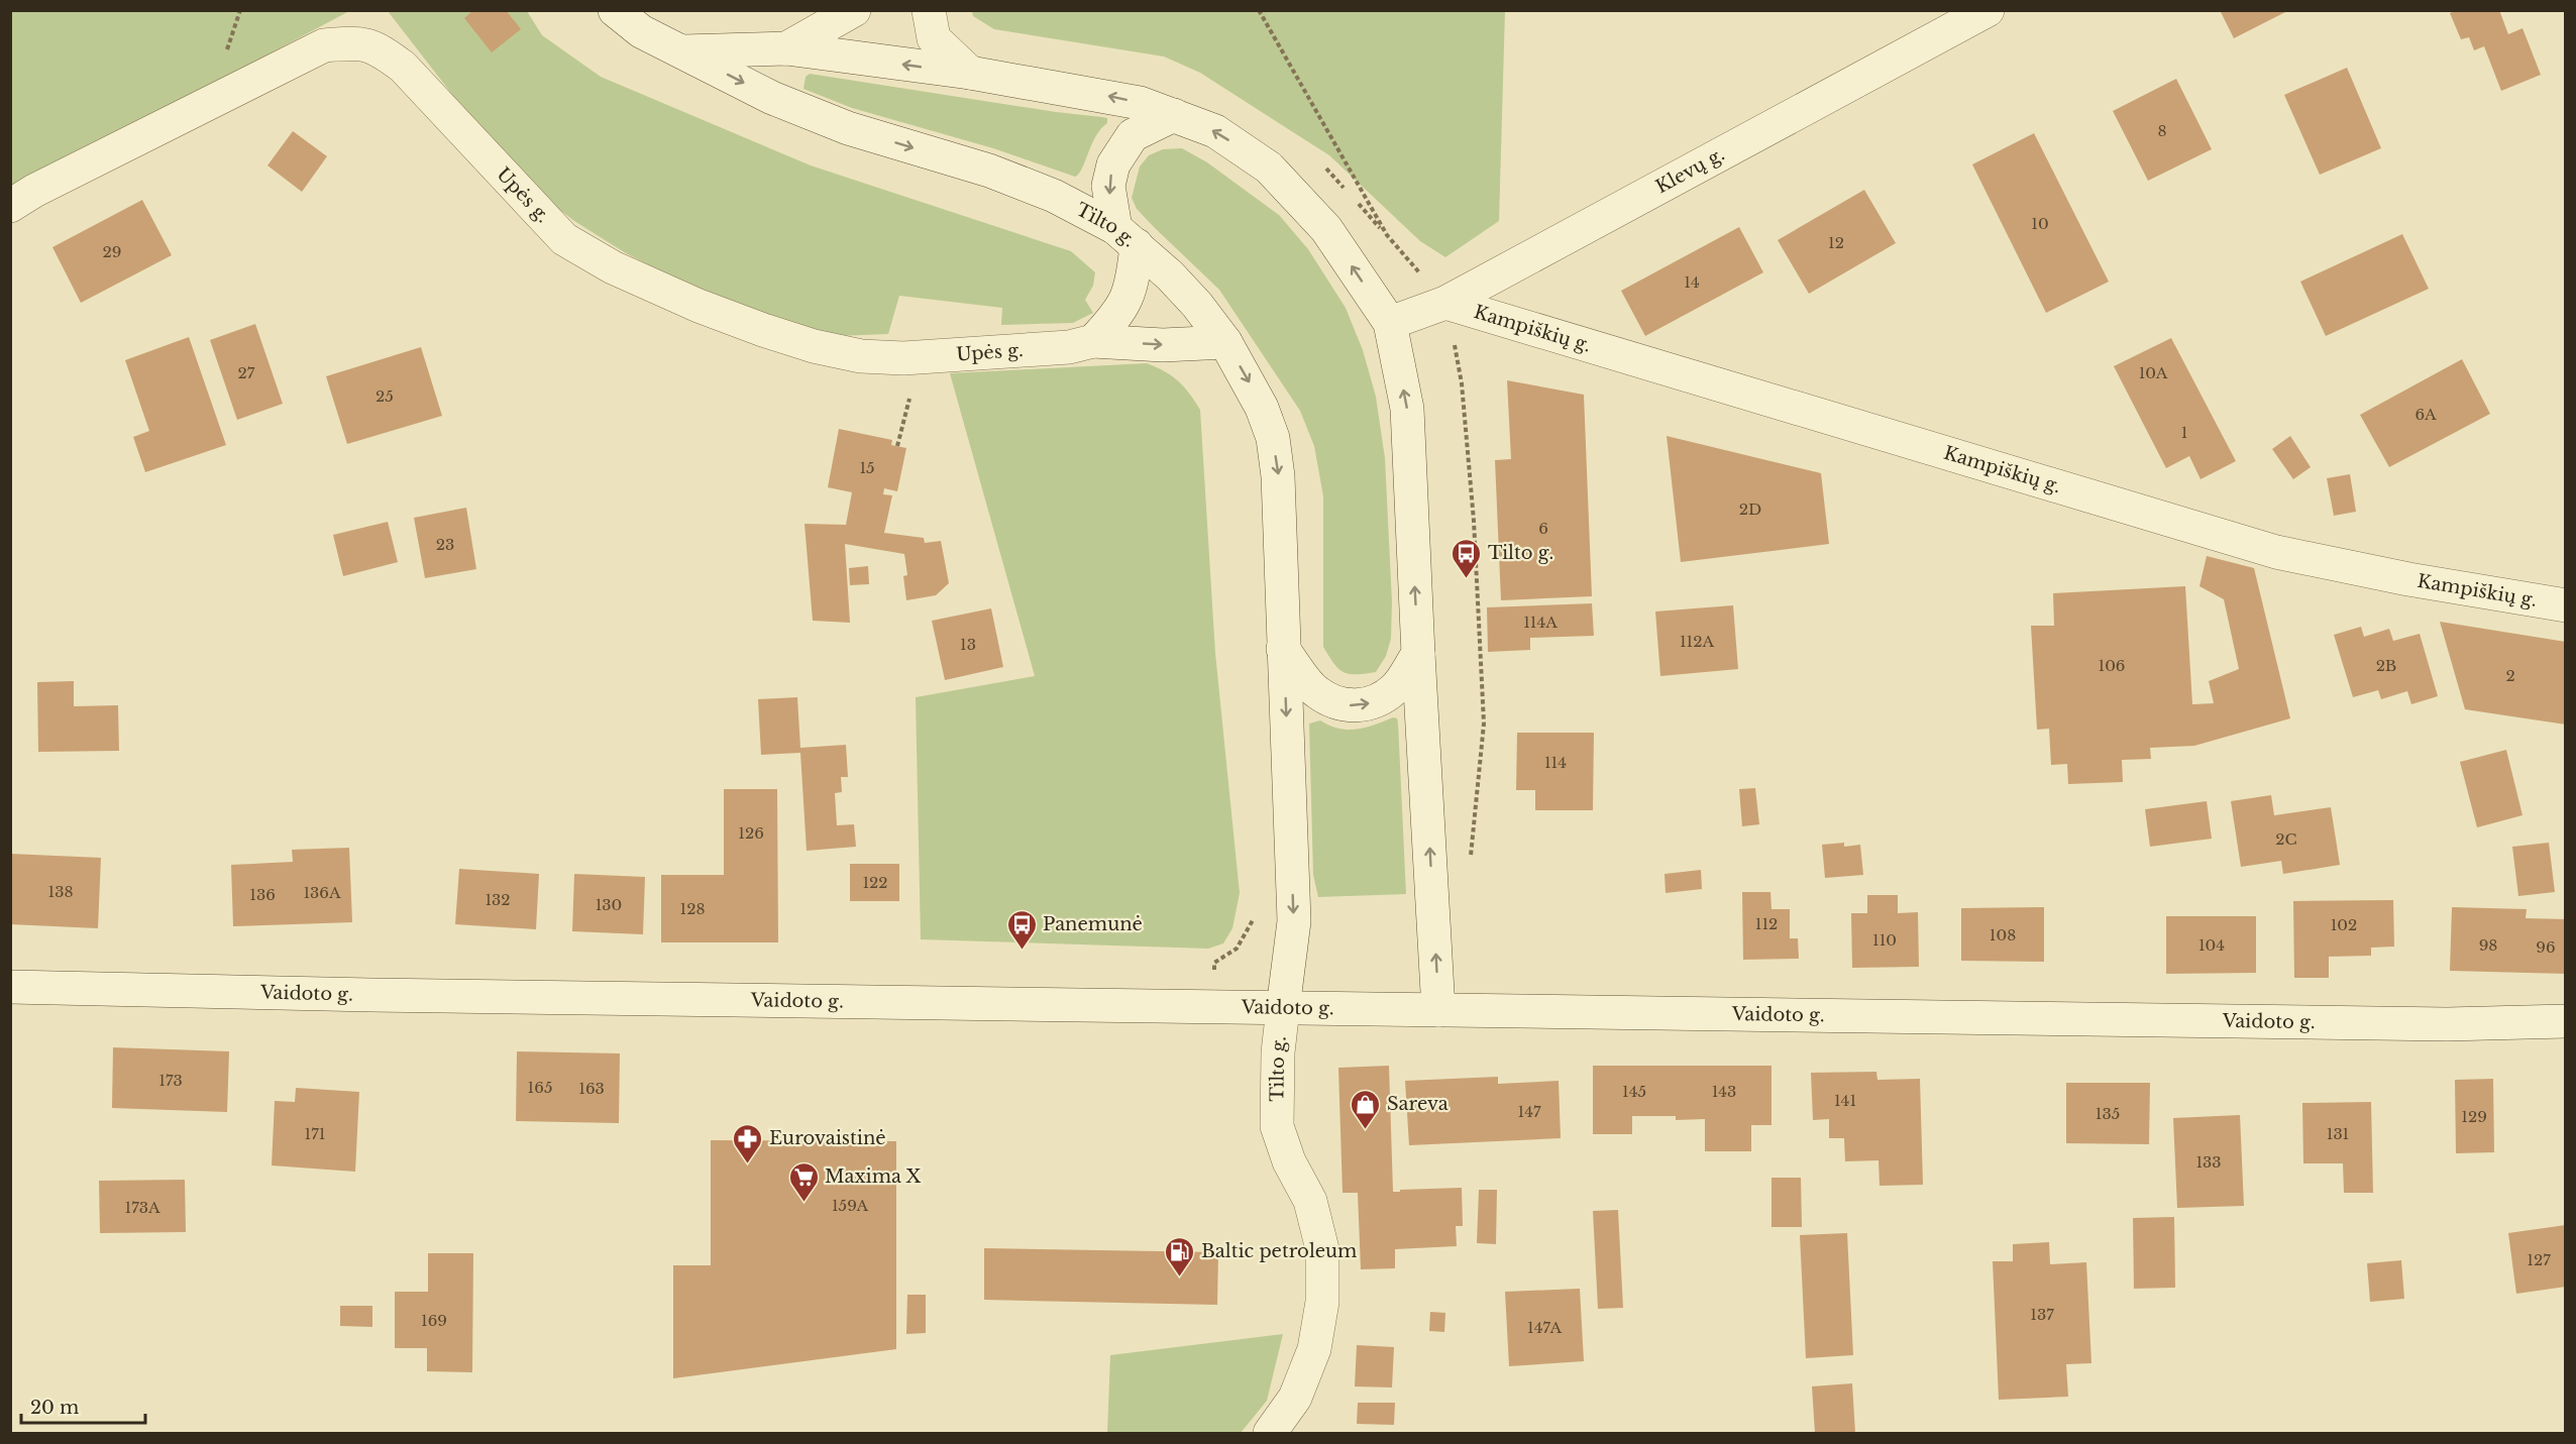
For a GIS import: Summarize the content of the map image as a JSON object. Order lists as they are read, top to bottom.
{
  "streets": {
    "main road": [
      "Klevų g.",
      "Upės g.",
      "Tilto g.",
      "Kampiškių g.",
      "Vaidoto g."
    ]
  },
  "crossings": [
    ["Klevų g.", "Kampiškių g."],
    ["Upės g.", "Tilto g."],
    ["Tilto g.", "Vaidoto g."]
  ],
  "places": {
    "bus stop": ["Tilto g.", "Panemunė"],
    "shop": ["Sareva"],
    "pharmacy": ["Eurovaistinė"],
    "supermarket": ["Maxima X"],
    "fuel station": ["Baltic petroleum"]
  },
  "house_numbers": [
    "8",
    "10",
    "12",
    "29",
    "14",
    "27",
    "10A",
    "25",
    "6A",
    "1",
    "15",
    "2D",
    "6",
    "23",
    "114A",
    "112A",
    "13",
    "106",
    "2B",
    "2",
    "114",
    "126",
    "2C",
    "122",
    "138",
    "136A",
    "136",
    "132",
    "130",
    "128",
    "112",
    "102",
    "108",
    "110",
    "104",
    "98",
    "96",
    "173",
    "165",
    "163",
    "145",
    "143",
    "141",
    "147",
    "135",
    "129",
    "171",
    "131",
    "133",
    "159A",
    "173A",
    "127",
    "137",
    "169",
    "147A"
  ],
  "scale_bar": "20 m"
}
